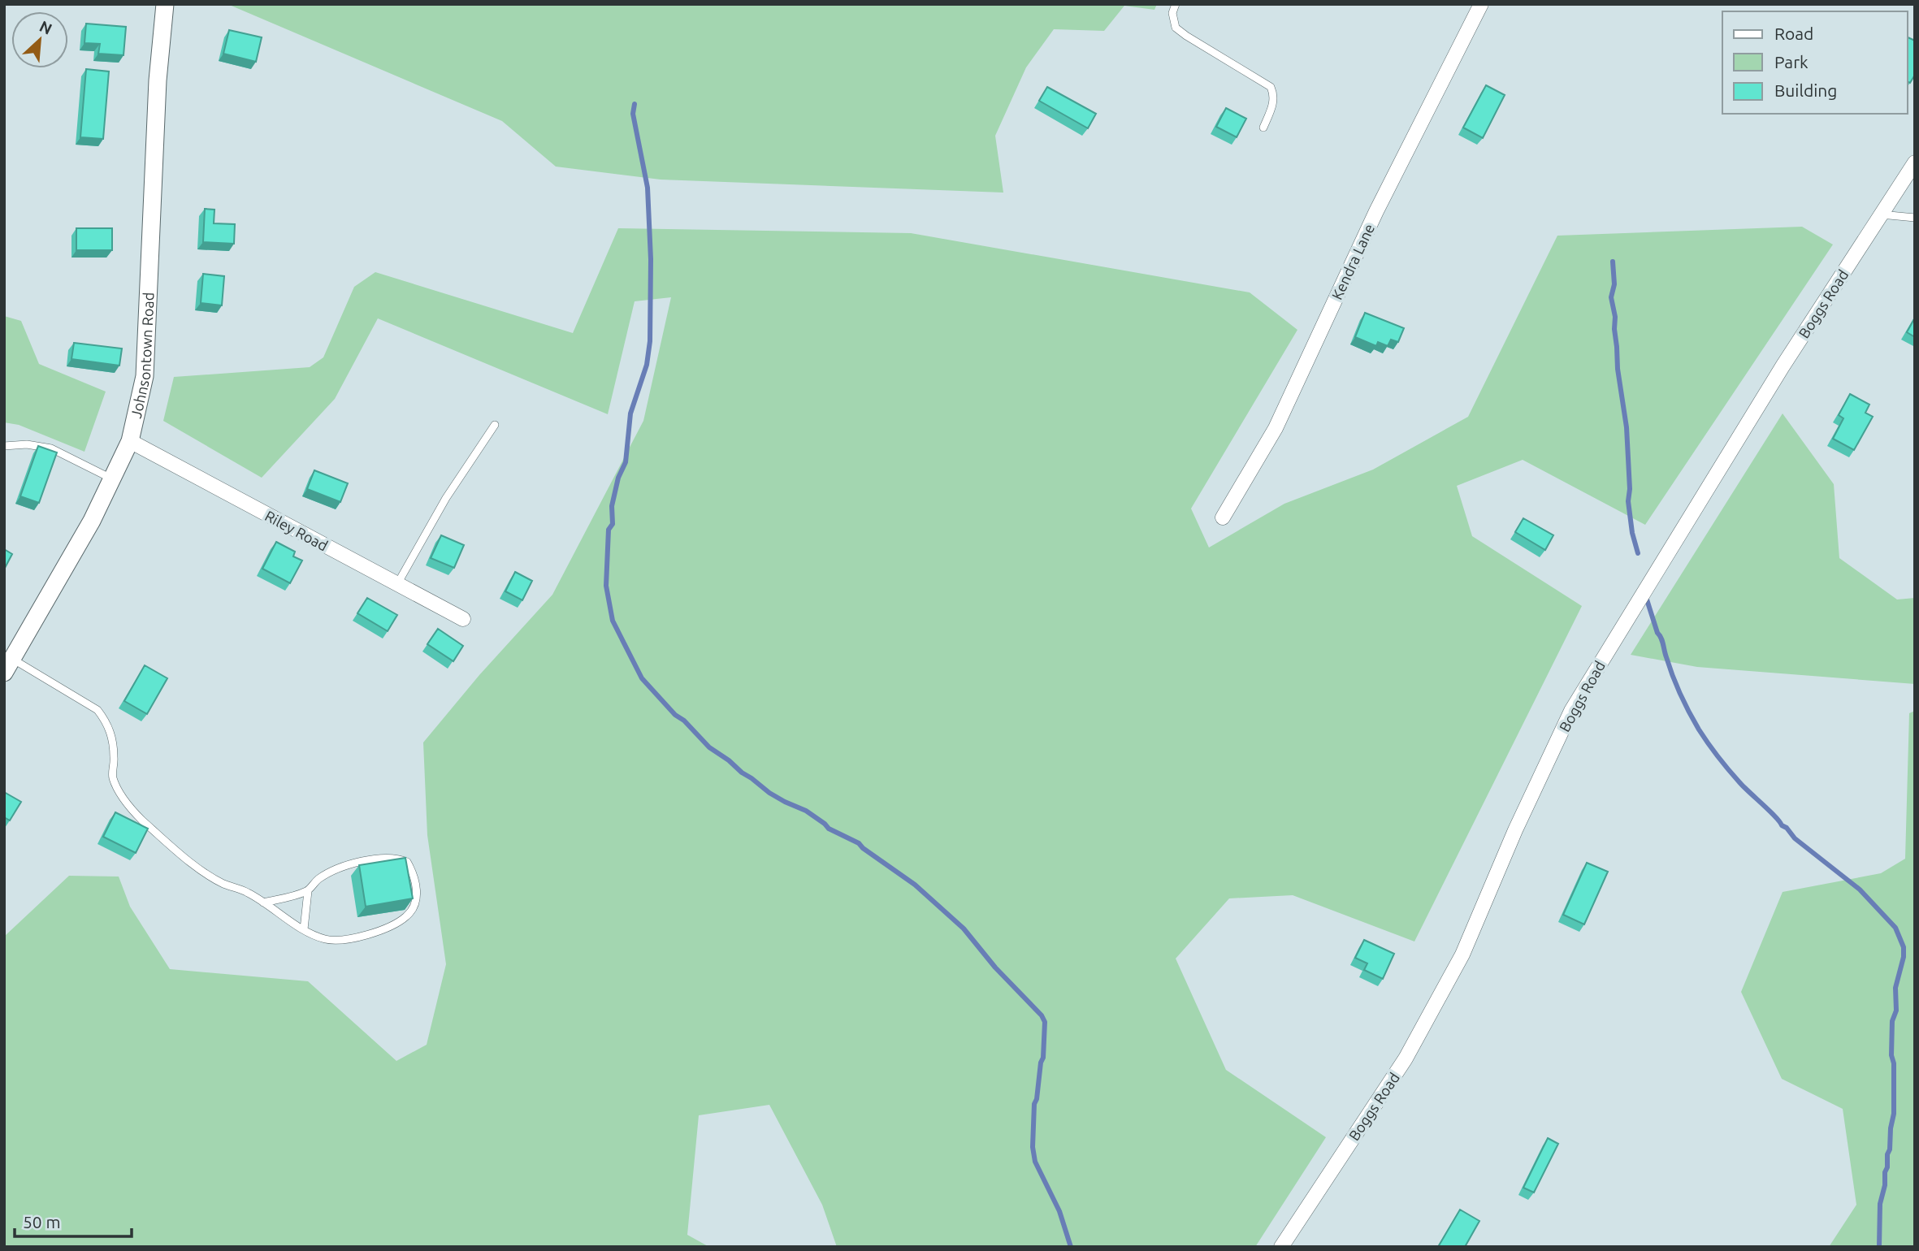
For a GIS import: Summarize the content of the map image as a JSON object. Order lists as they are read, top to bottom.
{
  "streets": {
    "street": [
      "Kendra Lane",
      "Boggs Road",
      "Johnsontown Road",
      "Riley Road"
    ]
  },
  "crossings": [
    ["Johnsontown Road", "Riley Road"]
  ],
  "legend": ["Road", "Park", "Building"],
  "scale_bar": "50 m",
  "north": "top right"
}
